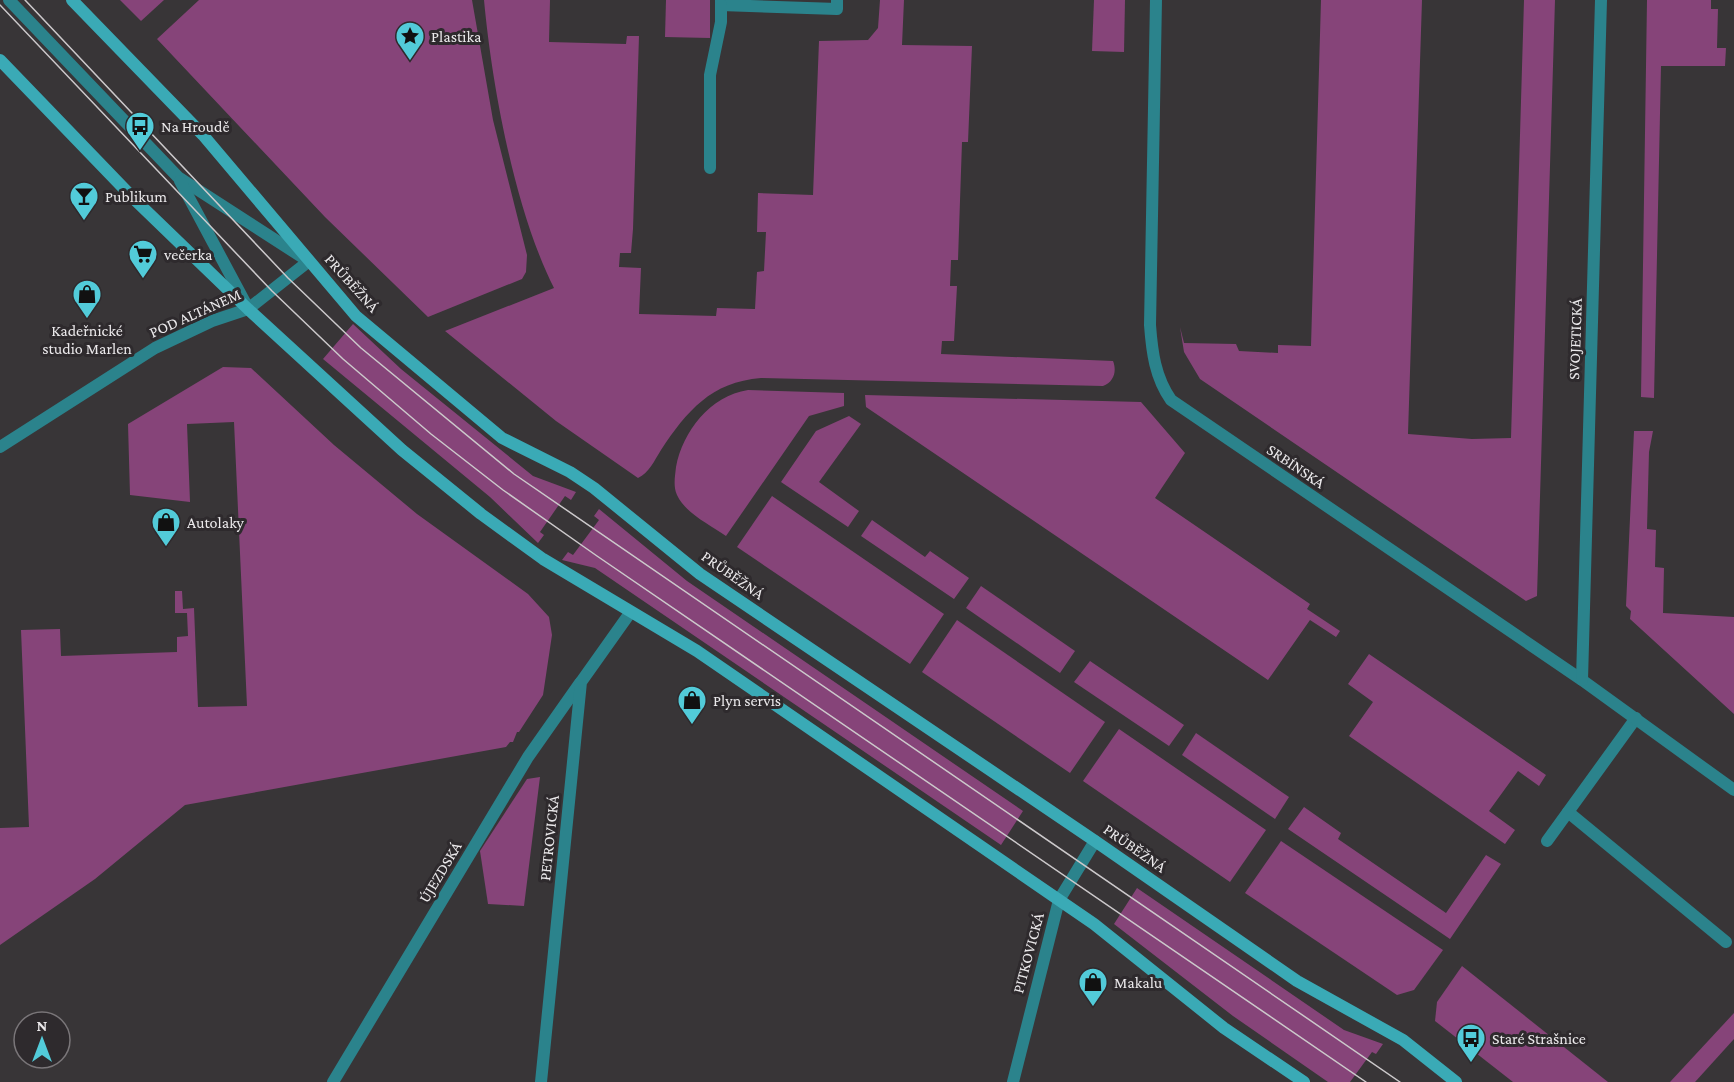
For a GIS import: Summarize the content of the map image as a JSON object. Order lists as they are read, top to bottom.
{
  "streets": {
    "main road": ["PRŮBĚŽNÁ"],
    "street": [
      "POD ALTÁNEM",
      "SVOJETICKÁ",
      "SRBÍNSKÁ",
      "PETROVICKÁ",
      "ÚJEZDSKÁ",
      "PITKOVICKÁ"
    ]
  },
  "crossings": [
    ["PRŮBĚŽNÁ", "POD ALTÁNEM"],
    ["PRŮBĚŽNÁ", "PITKOVICKÁ"],
    ["SVOJETICKÁ", "SRBÍNSKÁ"],
    ["PETROVICKÁ", "ÚJEZDSKÁ"]
  ],
  "places": {
    "place": ["Plastika"],
    "bus stop": ["Na Hroudě", "Staré Strašnice"],
    "bar": ["Publikum"],
    "supermarket": ["večerka"],
    "shop": [
      "Kadeřnické studio Marlen",
      "Autolaky",
      "Plyn servis",
      "Makalu"
    ]
  },
  "north": "top"
}
